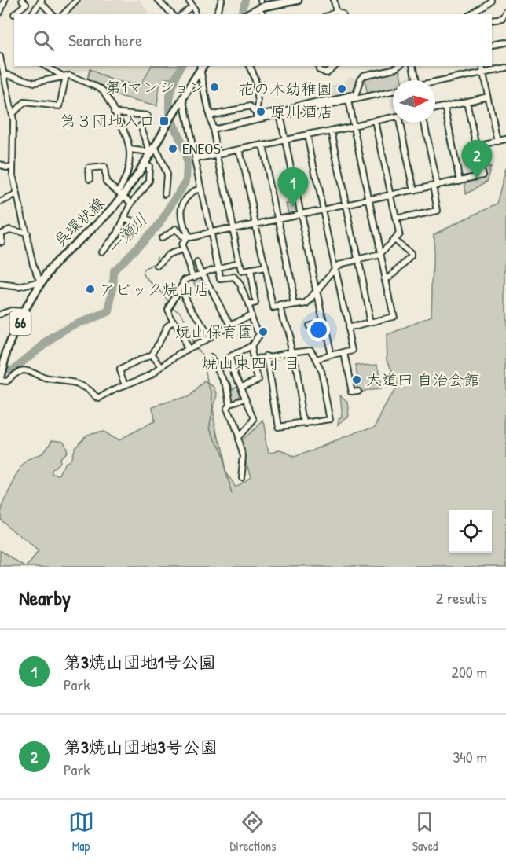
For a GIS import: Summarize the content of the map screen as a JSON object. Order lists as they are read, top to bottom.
{
  "streets": {
    "main road": ["呉環状線", "66"]
  },
  "districts": ["焼山東四丁目"],
  "water": ["一瀬川"],
  "places": {
    "other": [
      "第1マンション",
      "花の木幼稚園",
      "原川酒店",
      "ENEOS",
      "アビック焼山店",
      "焼山保育園",
      "大道田 自治会館"
    ],
    "transit": ["第３団地入口"]
  },
  "north": "right",
  "page": {
    "search": "Search here",
    "pins": ["2", "1"],
    "heading": ["Nearby", "2 results"],
    "list": [
      {
        "mark": "1",
        "name": "第3焼山団地1号公園",
        "note": "Park",
        "value": "200 m"
      },
      {
        "mark": "2",
        "name": "第3焼山団地3号公園",
        "note": "Park",
        "value": "340 m"
      }
    ],
    "nav": ["Map", "Directions", "Saved"]
  }
}
